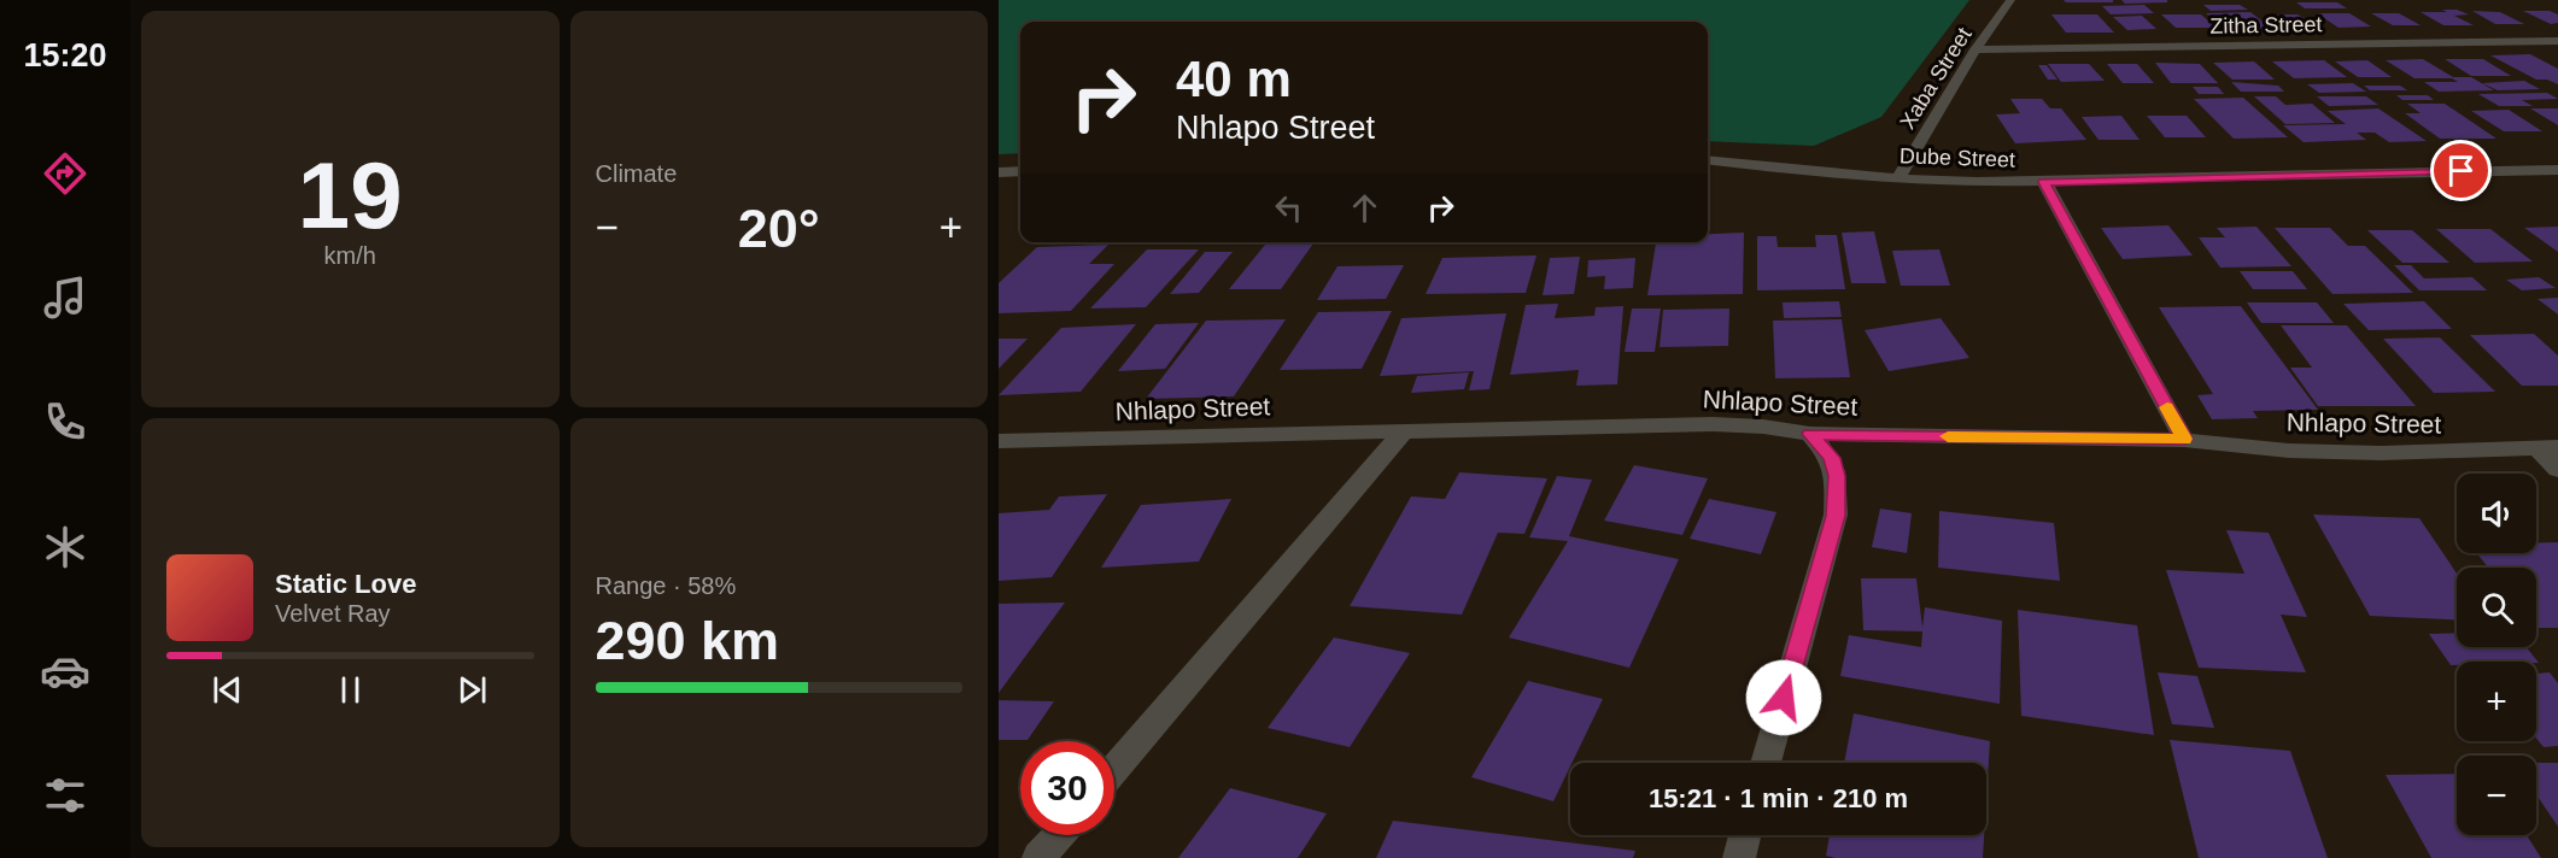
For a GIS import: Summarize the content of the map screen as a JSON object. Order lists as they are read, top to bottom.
{
  "streets": {
    "street": [
      "Zitha Street",
      "Xaba Street",
      "Dube Street",
      "Nhlapo Street"
    ]
  },
  "crossings": [
    ["Zitha Street", "Xaba Street"],
    ["Xaba Street", "Dube Street"]
  ],
  "page": {
    "tabs": "15:20",
    "tile": [
      ["19", "km/h"],
      "Climate",
      ["Range · 58%", "290 km"]
    ],
    "turn": ["40 m", "Nhlapo Street"],
    "heat": ["−", "20°", "+"],
    "map_buttons": ["+", "−"],
    "song": ["Static Love", "Velvet Ray"],
    "limit": "30",
    "trip": "15:21 · 1 min · 210 m"
  }
}
